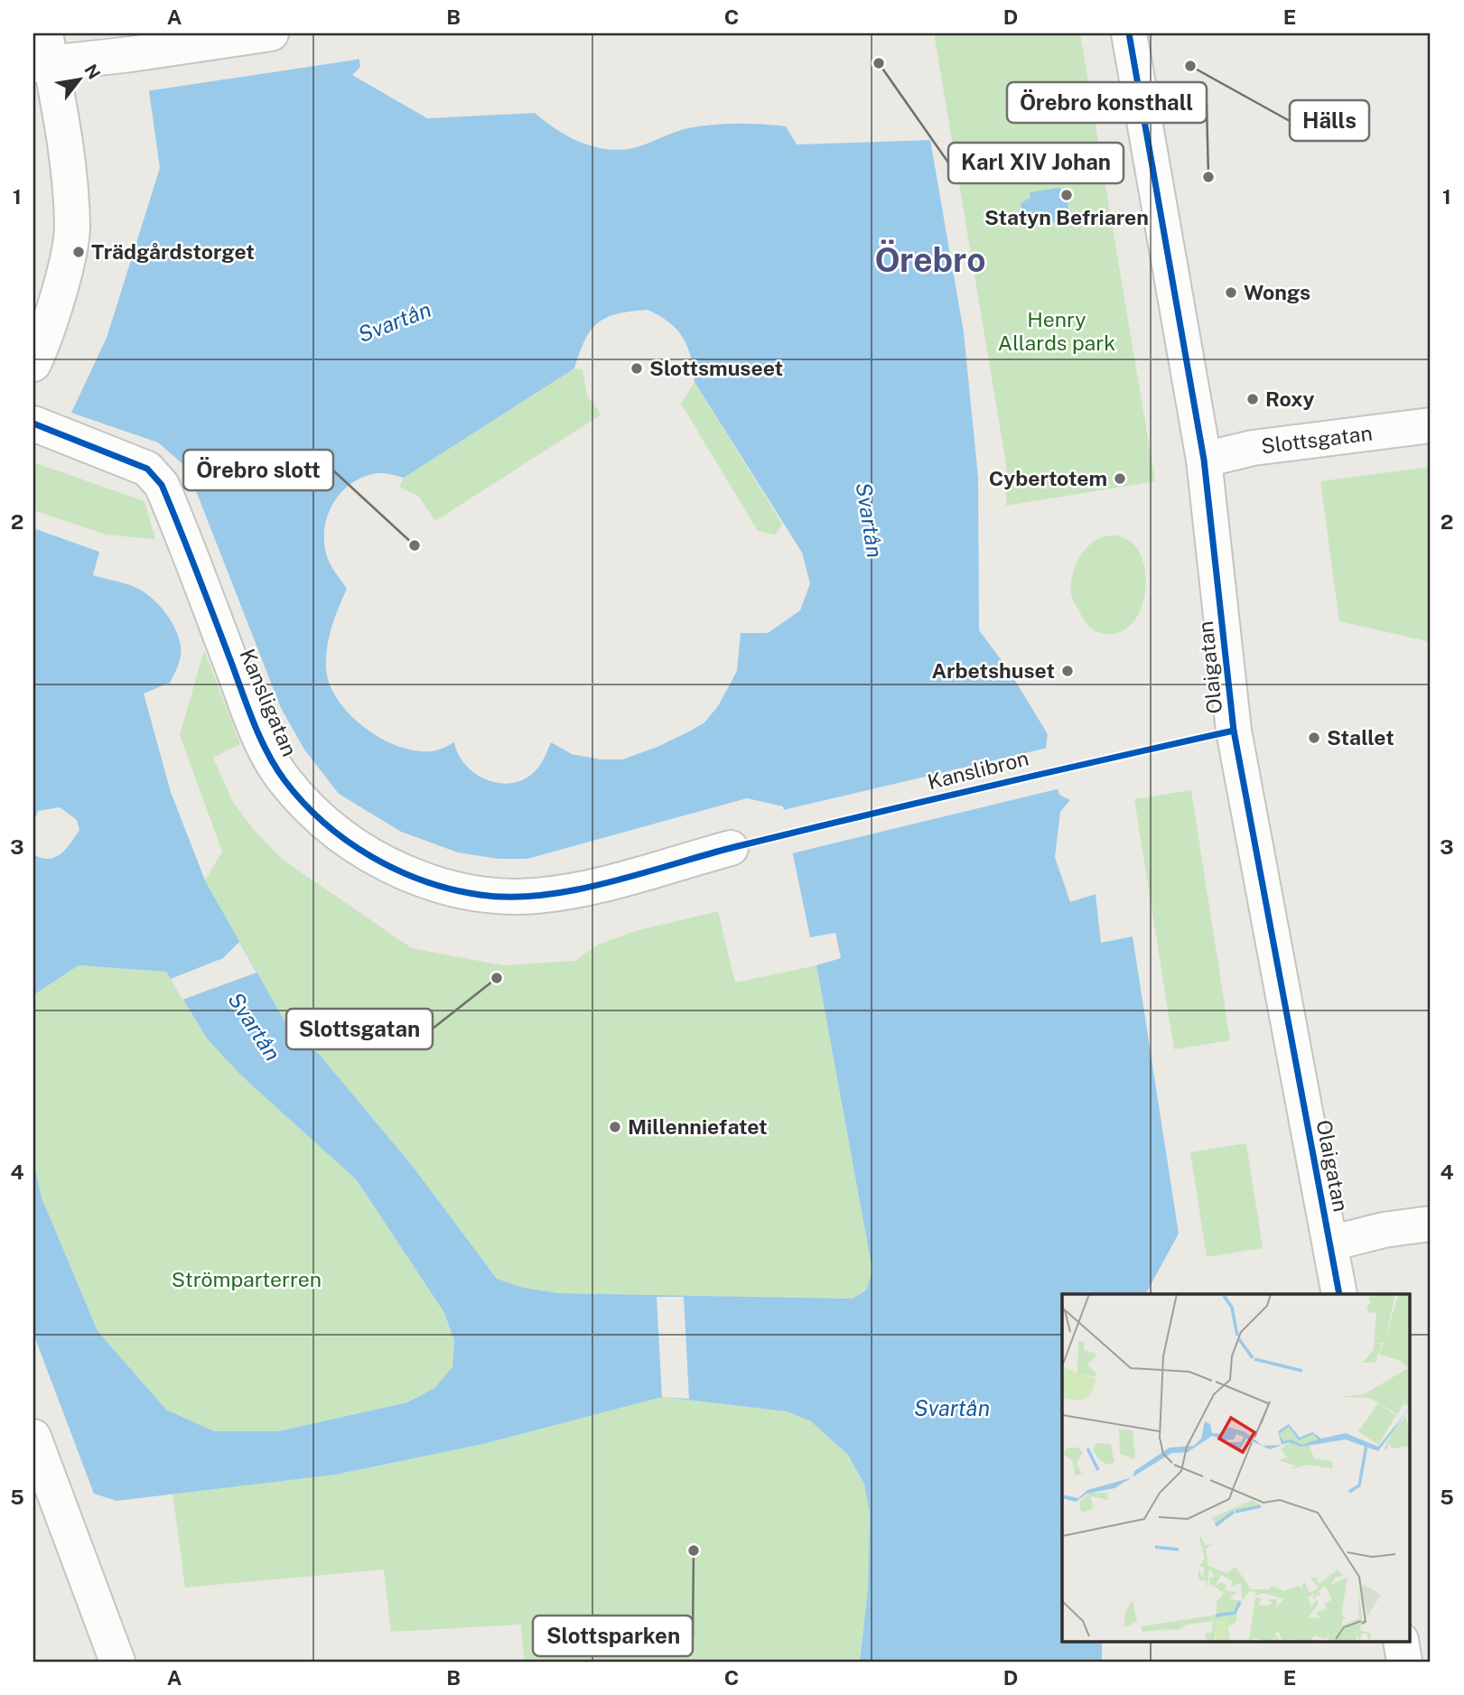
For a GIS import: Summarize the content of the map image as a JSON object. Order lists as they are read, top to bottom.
{
  "streets": {
    "street": ["Slottsgatan", "Olaigatan", "Kansligatan"],
    "cycle path": ["Kanslibron"]
  },
  "crossings": [
    ["Slottsgatan", "Olaigatan"]
  ],
  "districts": ["Örebro"],
  "water": ["Svartån"],
  "parks": ["Henry Allards park", "Strömparterren"],
  "places": [
    "Karl XIV Johan",
    "Hälls",
    "Örebro konsthall",
    "Statyn Befriaren",
    "Trädgårdstorget",
    "Wongs",
    "Slottsmuseet",
    "Roxy",
    "Cybertotem",
    "Örebro slott",
    "Arbetshuset",
    "Stallet",
    "Slottsgatan",
    "Millenniefatet",
    "Slottsparken"
  ],
  "north": "top right",
  "grid": {
    "columns": [
      "A",
      "B",
      "C",
      "D",
      "E"
    ],
    "rows": [
      "1",
      "2",
      "3",
      "4",
      "5"
    ]
  }
}
